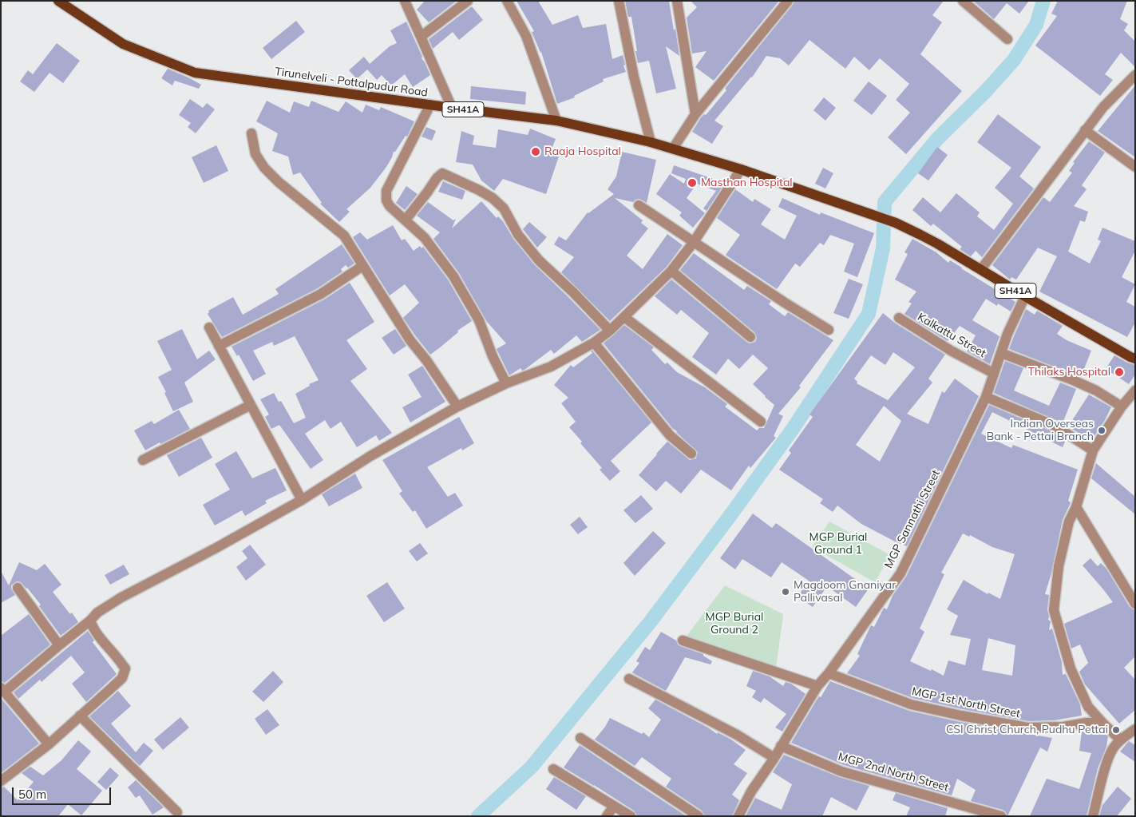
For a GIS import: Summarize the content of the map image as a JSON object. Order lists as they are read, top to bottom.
{
  "streets": {
    "main road": ["Tirunelveli - Pottalpudur Road", "SH41A"],
    "street": [
      "Kalkattu Street",
      "MGP Sannathi Street",
      "MGP 1st North Street",
      "MGP 2nd North Street"
    ]
  },
  "crossings": [
    ["Tirunelveli - Pottalpudur Road", "MGP Sannathi Street"],
    ["Kalkattu Street", "MGP Sannathi Street"],
    ["MGP Sannathi Street", "MGP 1st North Street"],
    ["MGP Sannathi Street", "MGP 2nd North Street"]
  ],
  "parks": ["MGP Burial Ground 1", "MGP Burial Ground 2"],
  "places": [
    "Raaja Hospital",
    "Masthan Hospital",
    "Thilaks Hospital",
    "Indian Overseas Bank - Pettai Branch",
    "Magdoom Gnaniyar Pallivasal",
    "CSI Christ Church, Pudhu Pettai"
  ],
  "scale_bar": "50 m"
}
